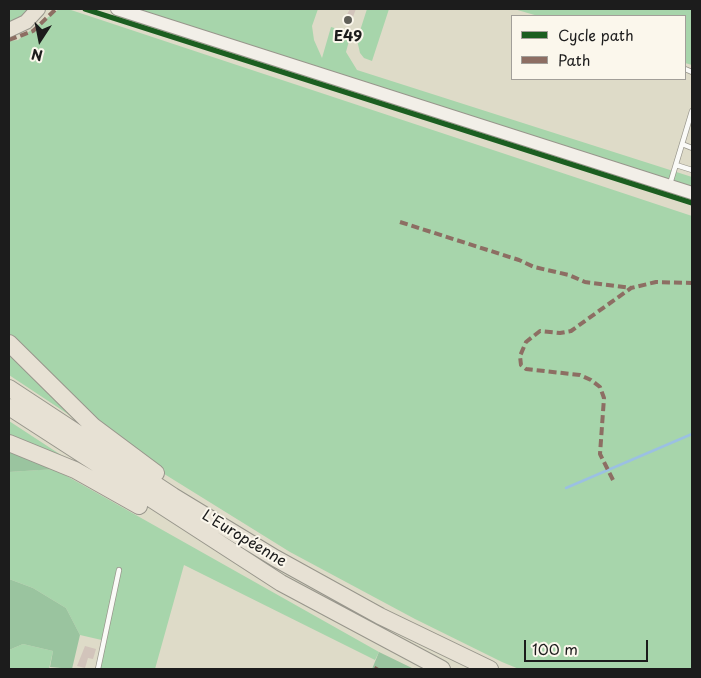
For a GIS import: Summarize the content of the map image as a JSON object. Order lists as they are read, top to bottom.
{
  "streets": {
    "highway": ["L'Européenne"]
  },
  "places": ["E49"],
  "legend": ["Cycle path", "Path"],
  "scale_bar": "100 m",
  "north": "bottom"
}
